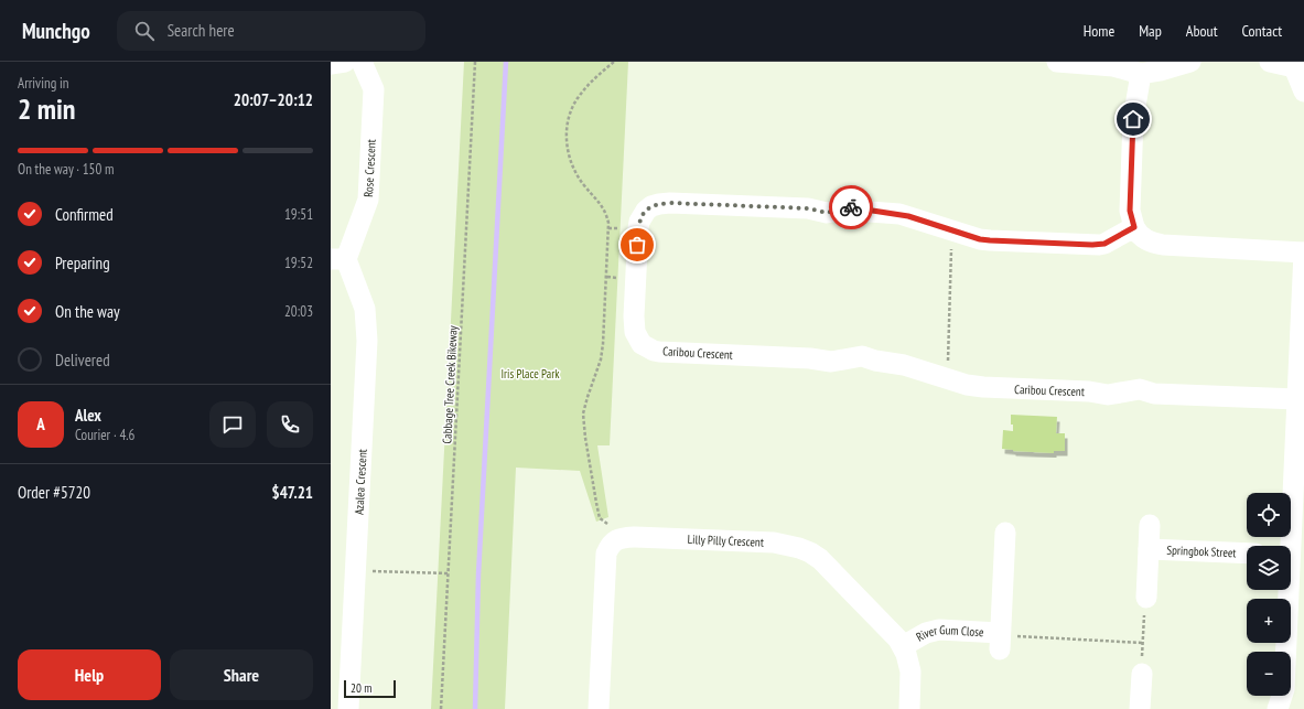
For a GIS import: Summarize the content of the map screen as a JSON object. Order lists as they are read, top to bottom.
{
  "streets": {
    "street": [
      "Rose Crescent",
      "Caribou Crescent",
      "Azalea Crescent",
      "Lilly Pilly Crescent",
      "Springbok Street",
      "River Gum Close"
    ],
    "path": ["Cabbage Tree Creek Bikeway"]
  },
  "crossings": [
    ["Rose Crescent", "Azalea Crescent"],
    ["Lilly Pilly Crescent", "River Gum Close"]
  ],
  "parks": ["Iris Place Park"],
  "scale_bar": "20 m",
  "page": {
    "header": "Munchgo",
    "search": "Search here",
    "nav": [
      "Home",
      "Map",
      "About",
      "Contact"
    ],
    "heading": ["2 min", "Arriving in", "20:07–20:12"],
    "panel": [
      "Alex",
      "Courier · 4.6",
      "Order #5720",
      "$47.21"
    ],
    "bar": "On the way · 150 m",
    "list": [
      ["Confirmed", "19:51"],
      ["Preparing", "19:52"],
      ["On the way", "20:03"],
      "Delivered"
    ],
    "round": "A",
    "map_buttons": ["+", "−"],
    "buttons": ["Help", "Share"],
    "scale": "20 m"
  }
}
